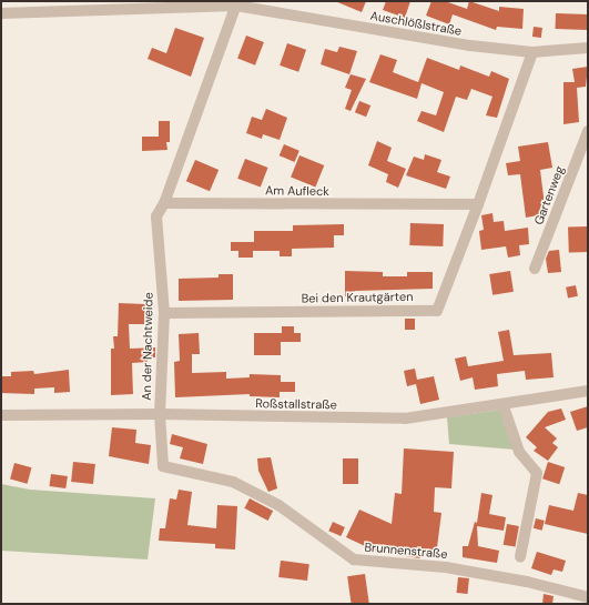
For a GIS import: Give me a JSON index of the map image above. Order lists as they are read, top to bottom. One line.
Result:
{"streets":{"street":["Auschlößlstraße","Am Aufleck","Gartenweg","Bei den Krautgärten","An der Nachtweide","Roßstallstraße","Brunnenstraße"]},"crossings":[["Am Aufleck","Bei den Krautgärten"],["Am Aufleck","An der Nachtweide"],["Bei den Krautgärten","An der Nachtweide"],["An der Nachtweide","Roßstallstraße"],["An der Nachtweide","Brunnenstraße"]]}
